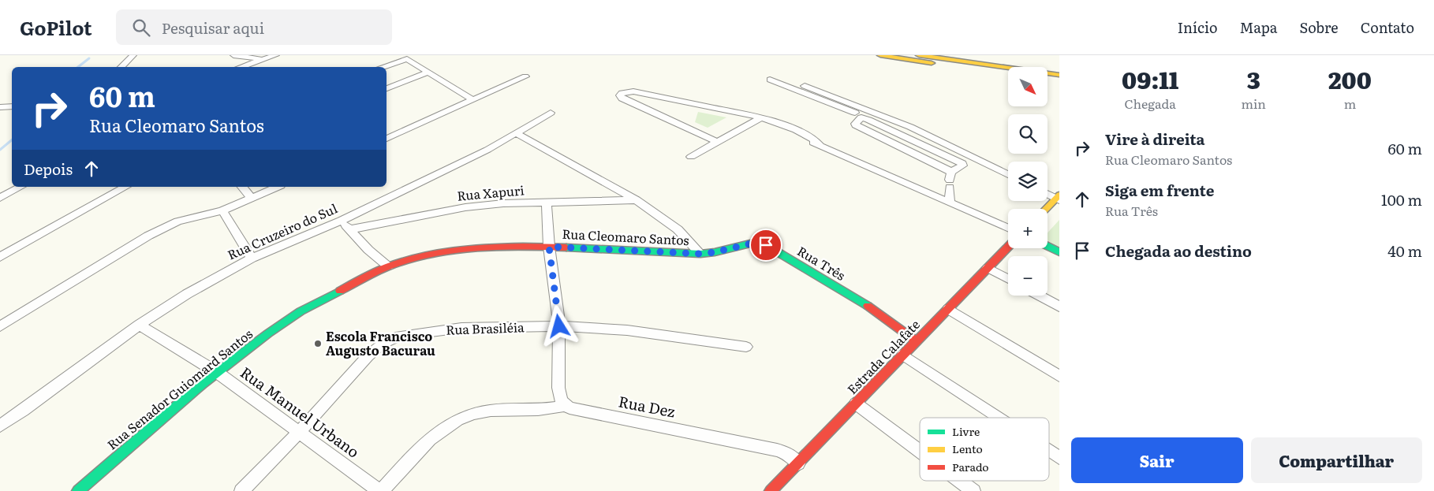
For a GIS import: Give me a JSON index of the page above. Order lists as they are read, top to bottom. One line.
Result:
{"streets":{"street":["Rua Xapuri","Rua Cruzeiro do Sul","Rua Cleomaro Santos","Rua Três","Rua Brasiléia","Estrada Calafate","Rua Senador Guiomard Santos","Rua Dez","Rua Manuel Urbano"]},"crossings":[["Rua Cruzeiro do Sul","Rua Manuel Urbano"],["Rua Cleomaro Santos","Rua Três"],["Rua Cleomaro Santos","Rua Senador Guiomard Santos"],["Rua Três","Estrada Calafate"],["Rua Brasiléia","Rua Manuel Urbano"],["Estrada Calafate","Rua Dez"],["Rua Senador Guiomard Santos","Rua Manuel Urbano"]],"places":["Escola Francisco Augusto Bacurau"],"legend":["Livre","Lento","Parado"],"north":"bottom right","page":{"header":"GoPilot","search":"Pesquisar aqui","nav":["Início","Mapa","Sobre","Contato"],"eta":["09:11","Chegada","3","min","200","m"],"map_buttons":["+","−"],"turn":["60 m","Rua Cleomaro Santos"],"list":[{"name":"Vire à direita","note":"Rua Cleomaro Santos","value":"60 m"},{"name":"Siga em frente","note":"Rua Três","value":"100 m"},{"name":"Chegada ao destino","value":"40 m"}],"then":"Depois","buttons":["Sair","Compartilhar"]}}
